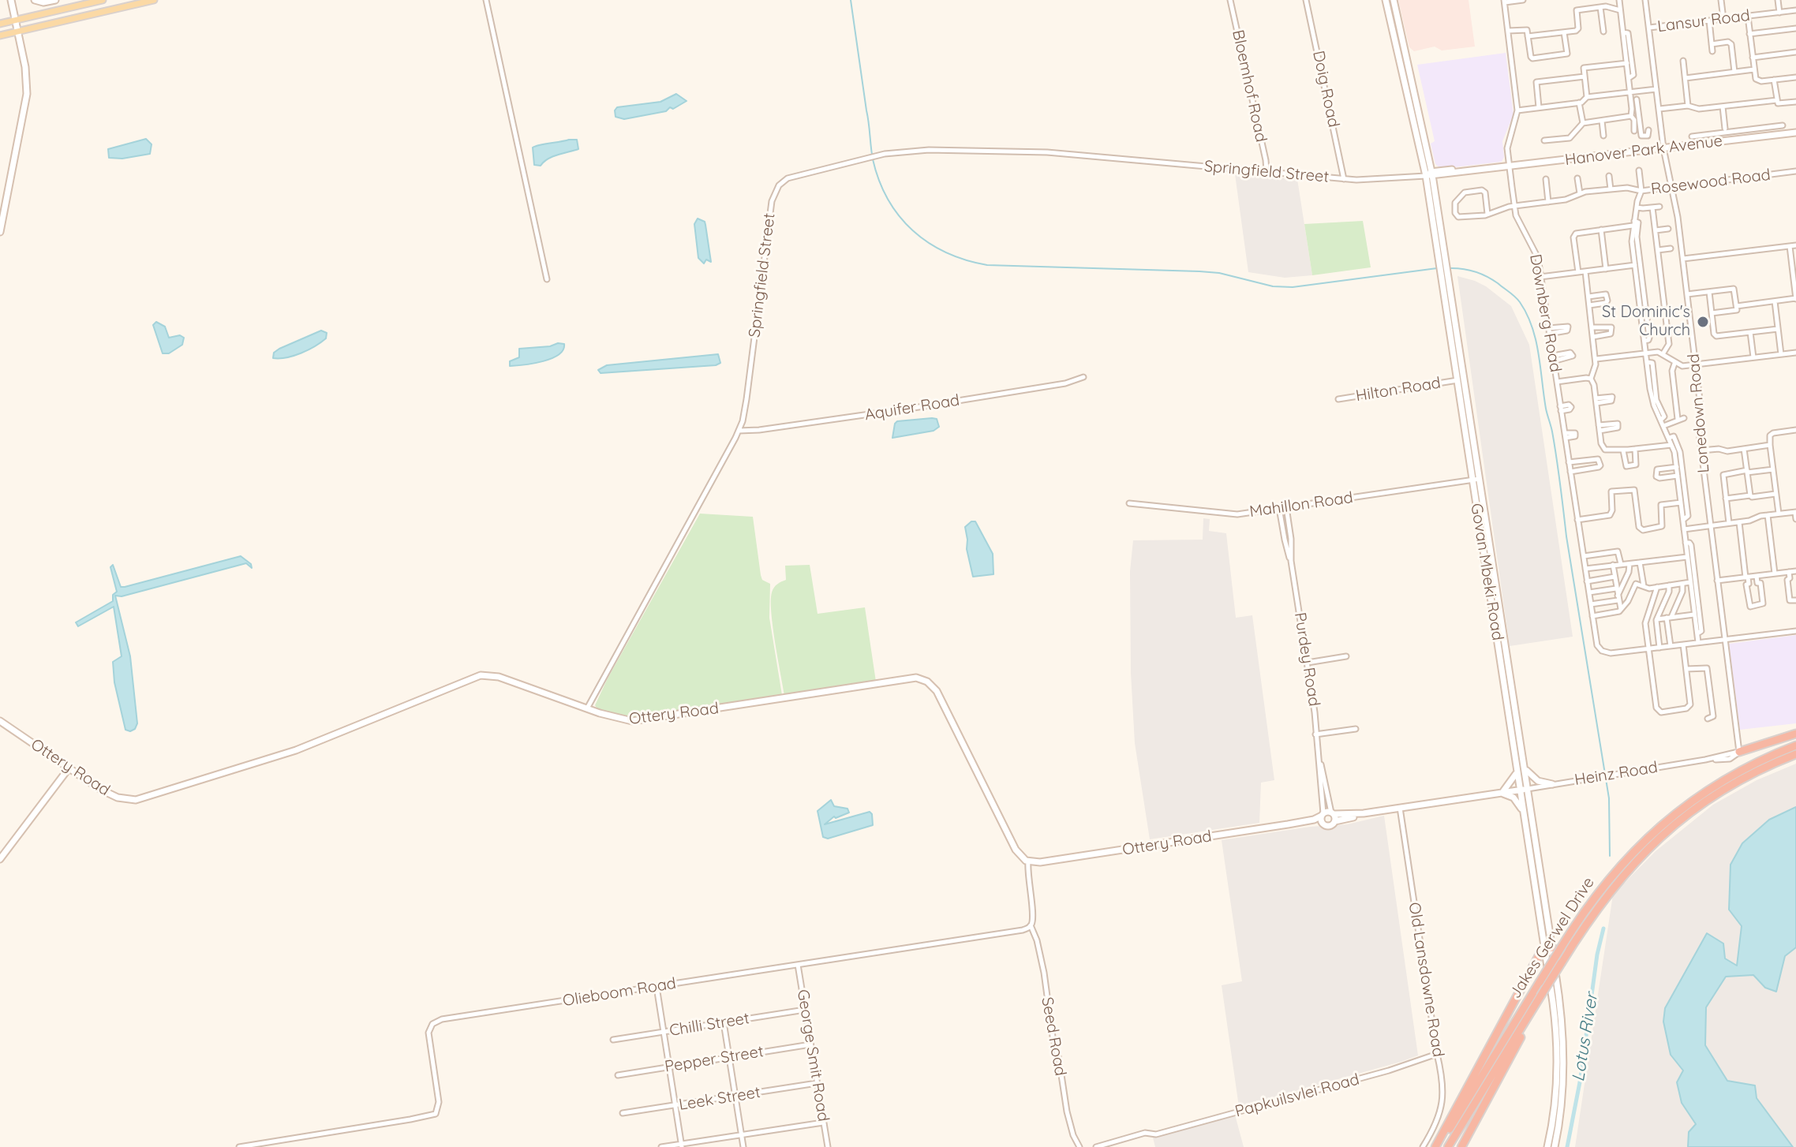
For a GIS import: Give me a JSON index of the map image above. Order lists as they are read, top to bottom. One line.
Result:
{"streets":{"highway":["Jakes Gerwel Drive"],"street":["Lansur Road","Bloemhof Road","Doig Road","Hanover Park Avenue","Springfield Street","Rosewood Road","Downberg Road","Hilton Road","Aquifer Road","Lonedown Road","Mahillon Road","Govan Mbeki Road","Purdey Road","Ottery Road","Heinz Road","Old Lansdowne Road","Olieboom Road","Chilli Street","Seed Road","George Smit Road","Pepper Street","Papkuilsvlei Road","Leek Street"]},"crossings":[["Lansur Road","Lonedown Road"],["Bloemhof Road","Springfield Street"],["Doig Road","Springfield Street"],["Hanover Park Avenue","Springfield Street"],["Hanover Park Avenue","Downberg Road"],["Hanover Park Avenue","Lonedown Road"],["Hanover Park Avenue","Govan Mbeki Road"],["Springfield Street","Aquifer Road"],["Springfield Street","Govan Mbeki Road"],["Springfield Street","Ottery Road"],["Rosewood Road","Downberg Road"],["Rosewood Road","Lonedown Road"],["Hilton Road","Govan Mbeki Road"],["Lonedown Road","Heinz Road"],["Mahillon Road","Govan Mbeki Road"],["Mahillon Road","Purdey Road"],["Govan Mbeki Road","Heinz Road"],["Purdey Road","Ottery Road"],["Old Lansdowne Road","Papkuilsvlei Road"],["Olieboom Road","Seed Road"],["Olieboom Road","George Smit Road"],["Chilli Street","George Smit Road"],["George Smit Road","Pepper Street"],["George Smit Road","Leek Street"]],"water":["Lotus River"],"places":["St Dominic's Church"]}
